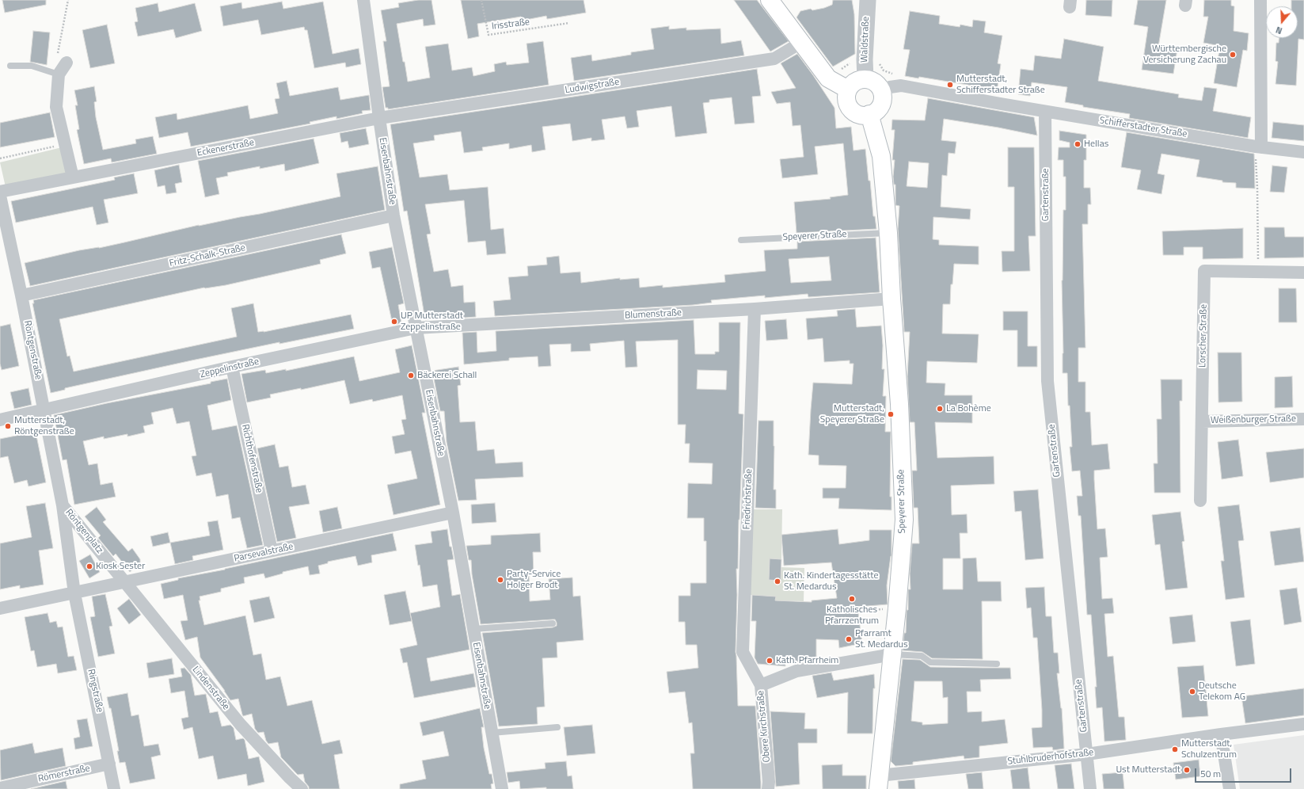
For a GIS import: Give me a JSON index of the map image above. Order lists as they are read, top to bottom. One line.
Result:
{"streets":{"main road":["Speyerer Straße"],"street":["Waldstraße","Ludwigstraße","Schifferstadter Straße","Eckenerstraße","Eisenbahnstraße","Gartenstraße","Fritz-Schalk-Straße","Blumenstraße","Lorscher Straße","Röntgenstraße","Zeppelinstraße","Weißenburger Straße","Richthofenstraße","Friedrichstraße","Röntgenplatz","Parsevalstraße","Lindenstraße","Ringstraße","Obere Kirchstraße","Stuhlbruderhofstraße","Römerstraße"],"path":["Irisstraße"]},"crossings":[["Waldstraße","Schifferstadter Straße"],["Waldstraße","Speyerer Straße"],["Ludwigstraße","Eckenerstraße"],["Ludwigstraße","Eisenbahnstraße"],["Schifferstadter Straße","Gartenstraße"],["Schifferstadter Straße","Speyerer Straße"],["Eckenerstraße","Eisenbahnstraße"],["Eisenbahnstraße","Fritz-Schalk-Straße"],["Eisenbahnstraße","Blumenstraße"],["Eisenbahnstraße","Zeppelinstraße"],["Eisenbahnstraße","Parsevalstraße"],["Gartenstraße","Stuhlbruderhofstraße"],["Speyerer Straße","Blumenstraße"],["Speyerer Straße","Obere Kirchstraße"],["Speyerer Straße","Stuhlbruderhofstraße"],["Fritz-Schalk-Straße","Röntgenstraße"],["Blumenstraße","Zeppelinstraße"],["Blumenstraße","Friedrichstraße"],["Lorscher Straße","Weißenburger Straße"],["Röntgenstraße","Zeppelinstraße"],["Röntgenstraße","Röntgenplatz"],["Zeppelinstraße","Richthofenstraße"],["Richthofenstraße","Parsevalstraße"],["Friedrichstraße","Obere Kirchstraße"],["Röntgenplatz","Parsevalstraße"],["Röntgenplatz","Lindenstraße"],["Röntgenplatz","Ringstraße"],["Parsevalstraße","Lindenstraße"],["Parsevalstraße","Ringstraße"],["Ringstraße","Römerstraße"]],"places":["Württembergische Versicherung Zachau","Mutterstadt, Schifferstadter Straße","Hellas","UP Mutterstadt Zeppelinstraße","Bäckerei Schall","La Bohème","Mutterstadt, Speyerer Straße","Mutterstadt, Röntgenstraße","Kiosk Sester","Party-Service Holger Brodt","Kath. Kindertagesstätte St. Medardus","Katholisches Pfarrzentrum","Pfarramt St. Medardus","Kath. Pfarrheim","Deutsche Telekom AG","Mutterstadt, Schulzentrum","Ust Mutterstadt"],"scale_bar":"50 m","north":"bottom"}
